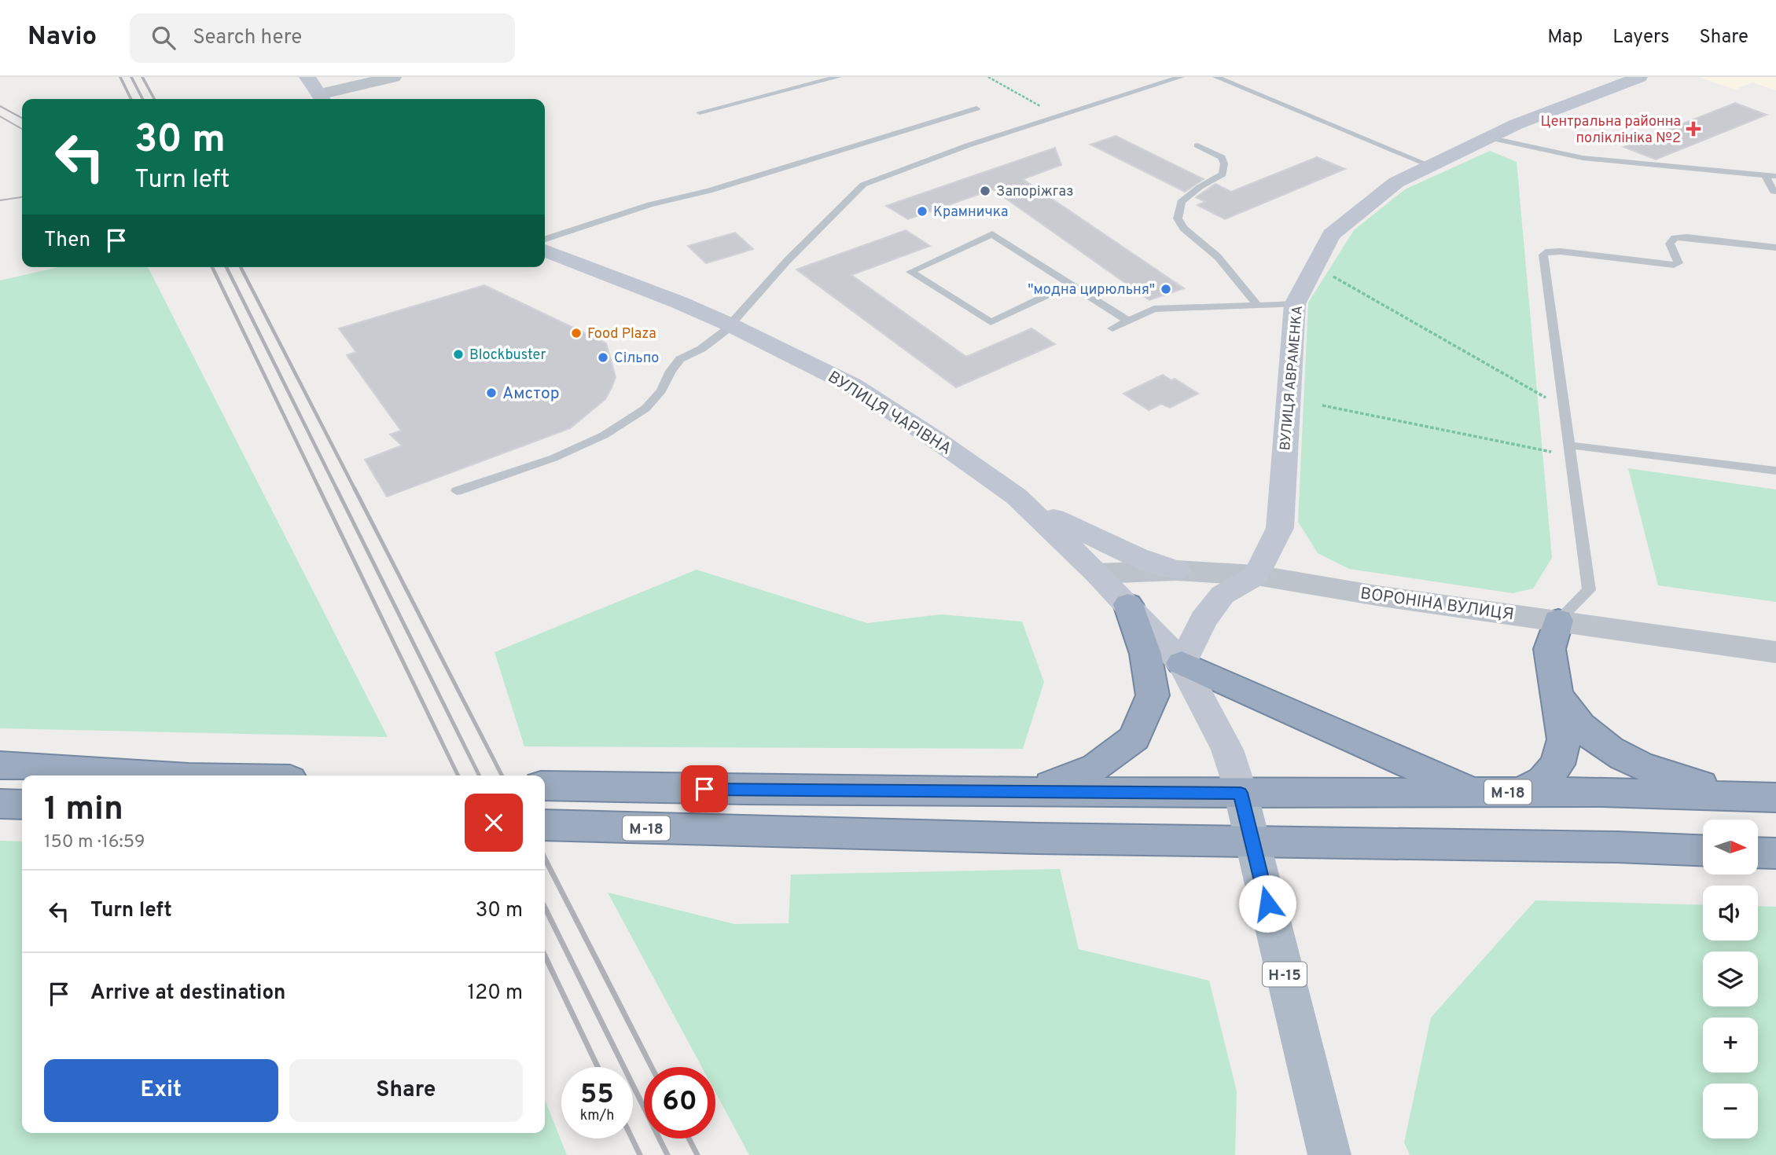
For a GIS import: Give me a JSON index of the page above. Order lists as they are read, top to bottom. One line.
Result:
{"streets":{"highway":["М-18"],"main road":["ВУЛИЦЯ АВРАМЕНКА","ВУЛИЦЯ ЧАРІВНА","Н-15"],"street":["ВОРОНІНА ВУЛИЦЯ"]},"crossings":[["ВУЛИЦЯ АВРАМЕНКА","ВОРОНІНА ВУЛИЦЯ"],["ВУЛИЦЯ ЧАРІВНА","ВОРОНІНА ВУЛИЦЯ"],["ВУЛИЦЯ ЧАРІВНА","М-18"],["ВУЛИЦЯ ЧАРІВНА","Н-15"],["М-18","Н-15"]],"places":{"health":["Центральна районна поліклініка №2"],"other":["Запоріжгаз","Крамничка","\"модна цирюльня\"","Food Plaza","Blockbuster","Сільпо","Амстор"]},"north":"right","page":{"header":"Navio","search":"Search here","nav":["Map","Layers","Share"],"turn":["30 m","Turn left"],"then":"Then","heading":["1 min","150 m · 16:59"],"map_buttons":["+","−"],"list":[{"name":"Turn left","value":"30 m"},{"name":"Arrive at destination","value":"120 m"}],"buttons":["Exit","Share"],"speed":"55 km/h","limit":"60"}}
